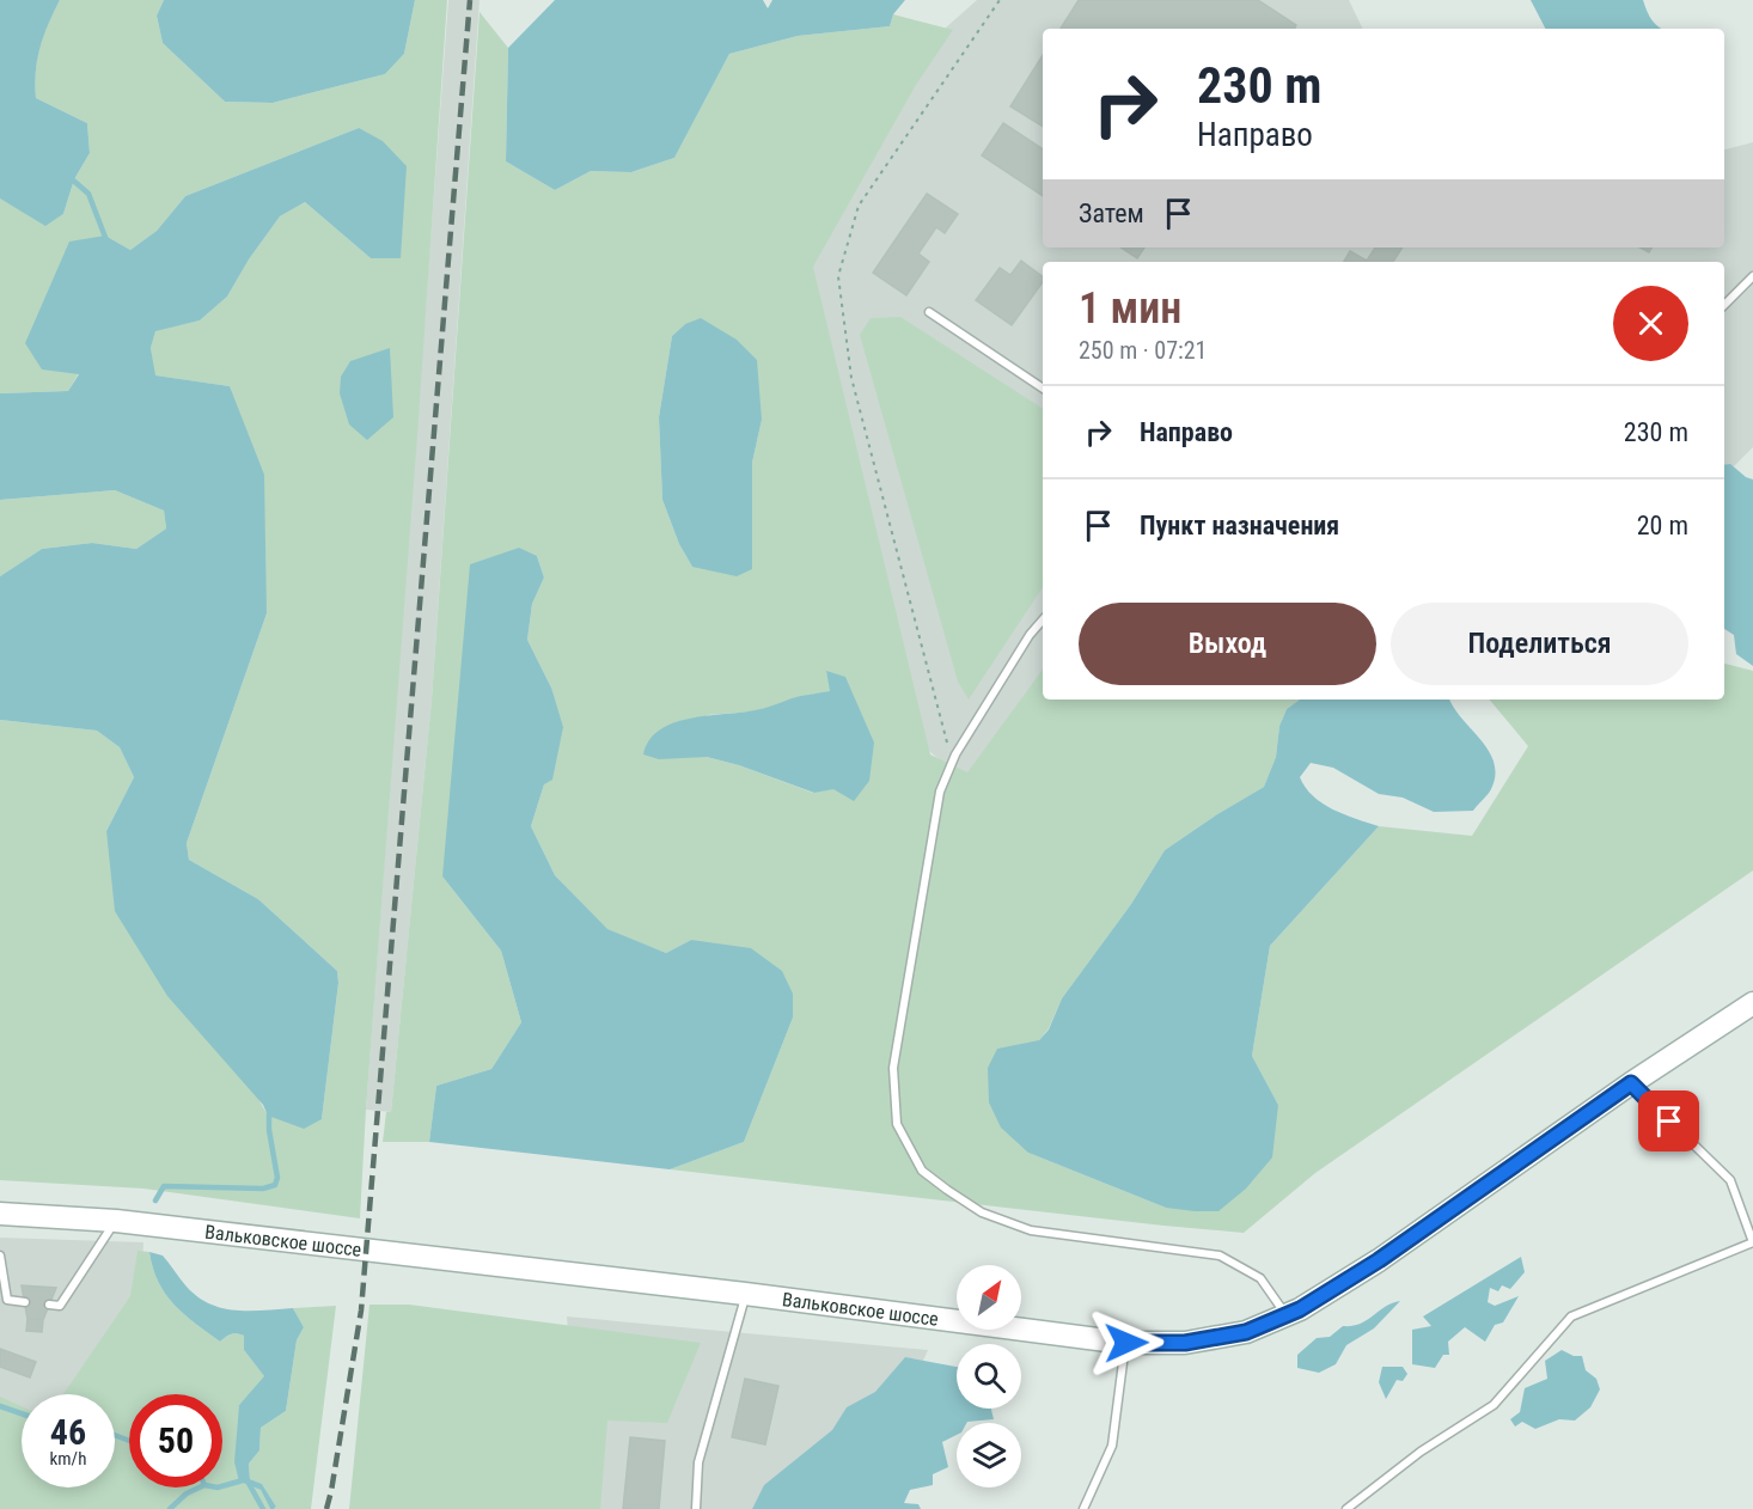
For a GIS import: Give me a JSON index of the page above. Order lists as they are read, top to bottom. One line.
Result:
{"streets":{"main road":["Вальковское шоссе"]},"north":"top right","page":{"turn":["230 m","Направо"],"then":"Затем","heading":["1 мин","250 m · 07:21"],"list":[{"name":"Направо","value":"230 m"},{"name":"Пункт назначения","value":"20 m"}],"buttons":["Выход","Поделиться"],"speed":"46 km/h","limit":"50"}}
